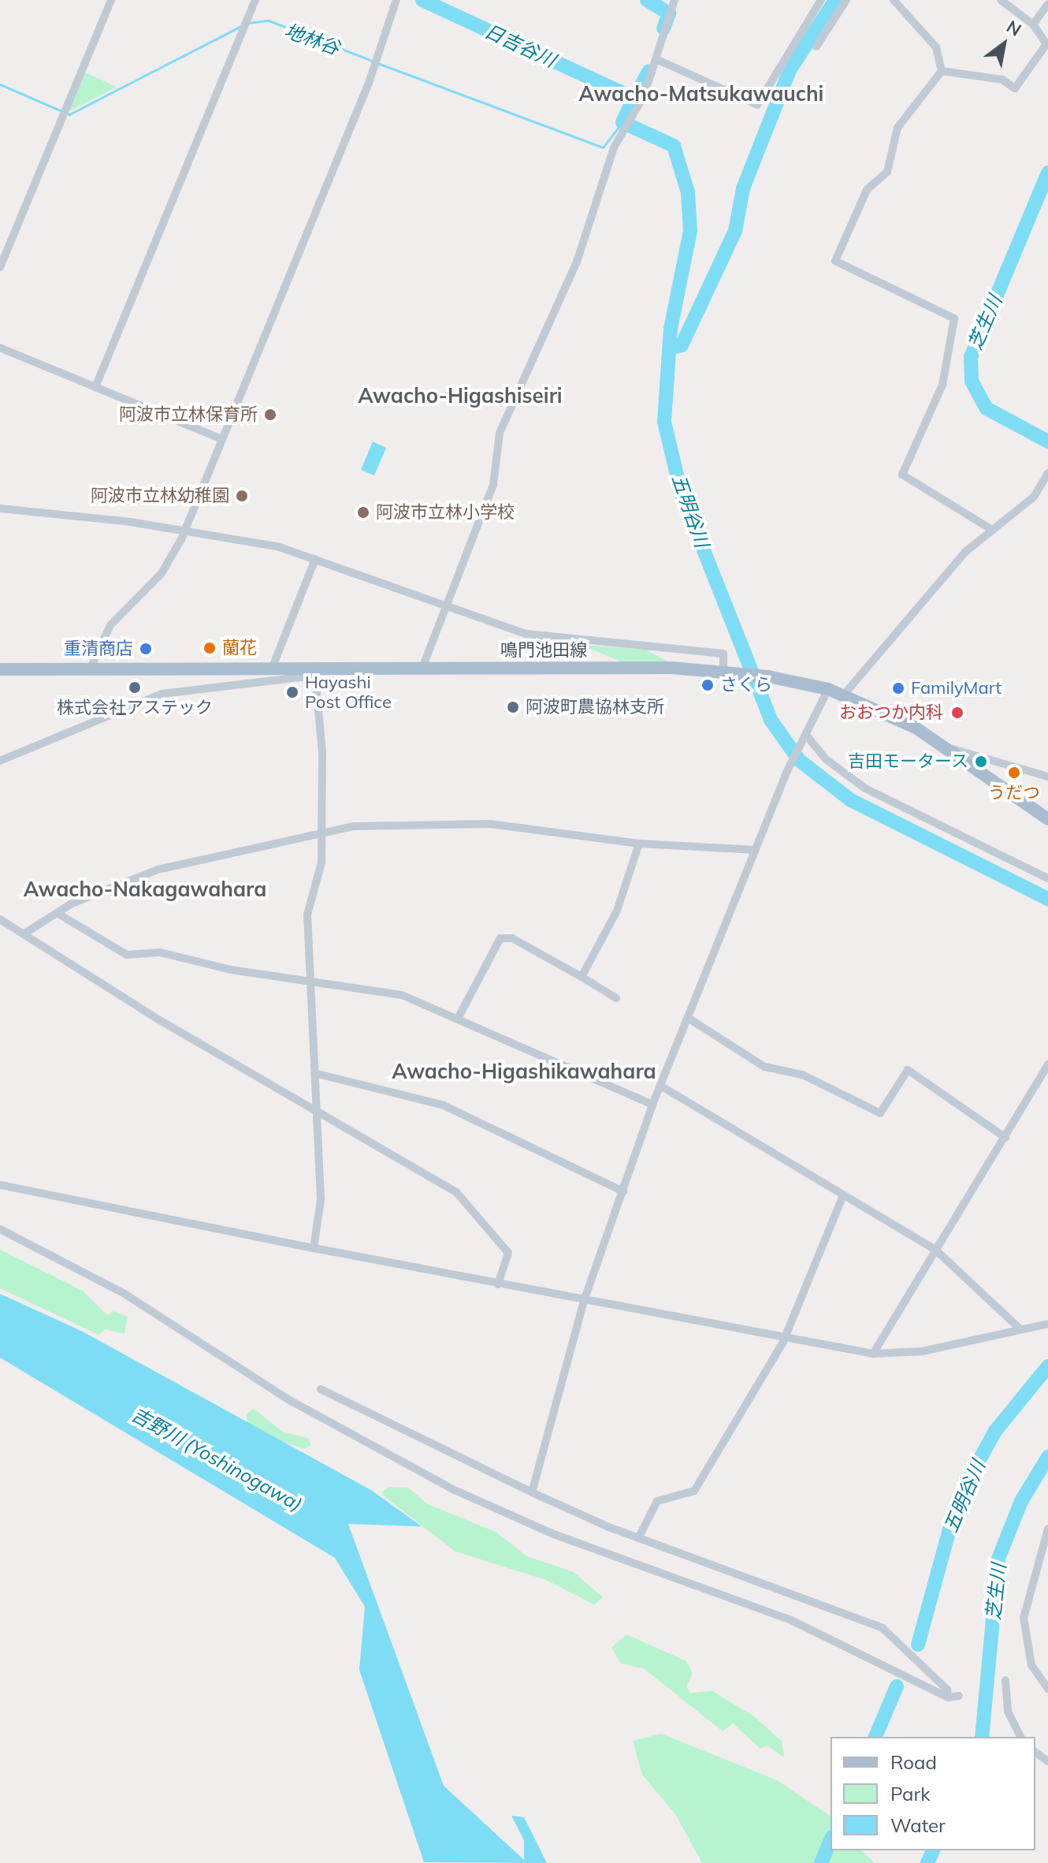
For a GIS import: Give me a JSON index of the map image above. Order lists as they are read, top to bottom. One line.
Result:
{"streets":{"main road":["鳴門池田線"]},"districts":["Awacho-Matsukawauchi","Awacho-Higashiseiri","Awacho-Nakagawahara","Awacho-Higashikawahara"],"water":["地林谷","日吉谷川","芝生川","五明谷川","吉野川 (Yoshinogawa)"],"places":["阿波市立林保育所","阿波市立林幼稚園","阿波市立林小学校","蘭花","重清商店","さくら","株式会社アステック","FamilyMart","Hayashi Post Office","阿波町農協林支所","おおつか内科","吉田モータース","うだつ"],"legend":["Road","Park","Water"],"north":"top right"}
